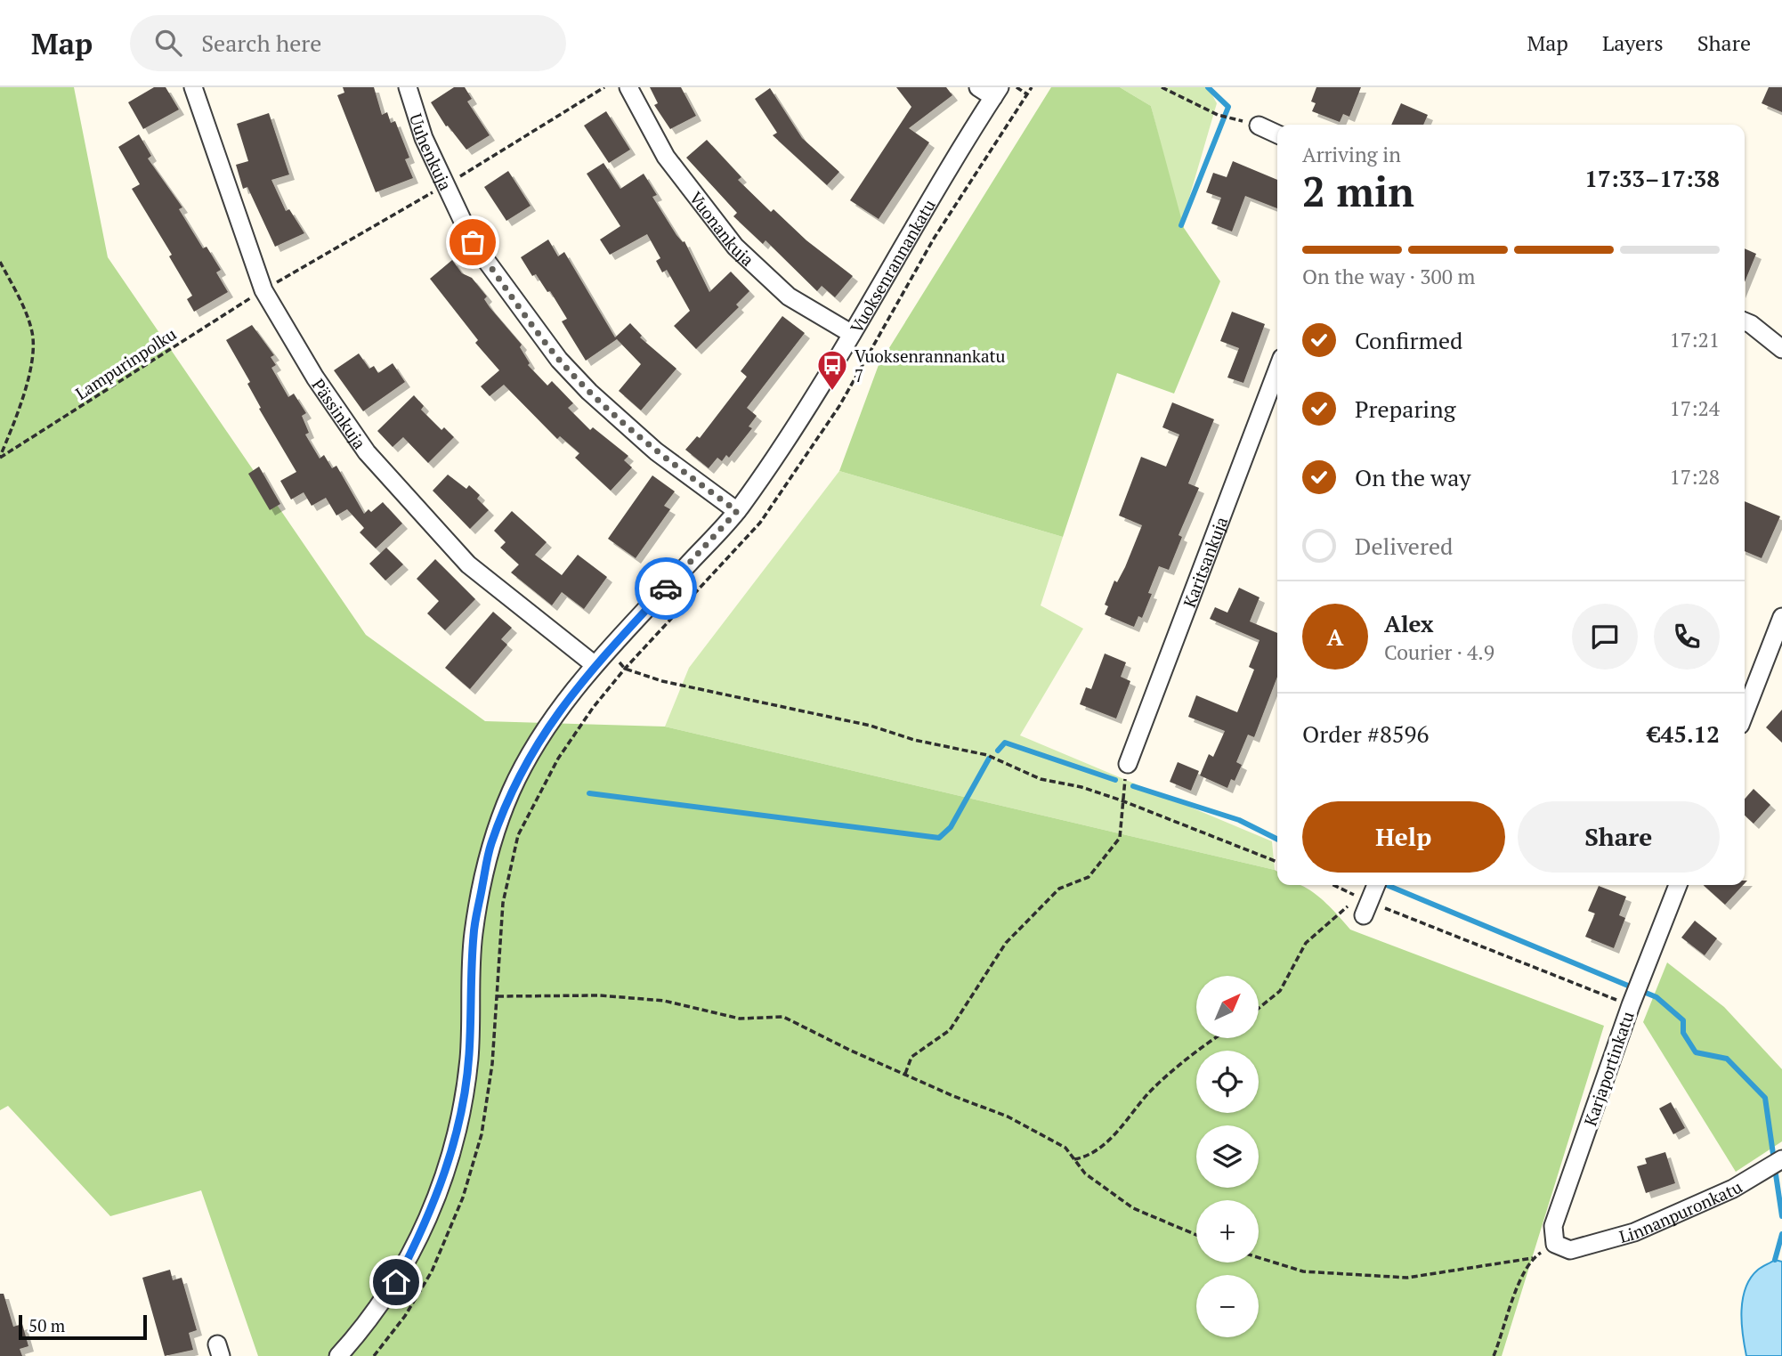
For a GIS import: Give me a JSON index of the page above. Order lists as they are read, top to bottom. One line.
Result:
{"streets":{"street":["Uuhenkuja","Vuonankuja","Vuoksenrannankatu","Pässinkuja","Karitsankuja","Karjaportinkatu","Linnanpuronkatu"],"path":["Lampurinpolku"]},"crossings":[["Uuhenkuja","Vuoksenrannankatu"],["Vuonankuja","Vuoksenrannankatu"],["Vuoksenrannankatu","Pässinkuja"],["Lampurinpolku","Pässinkuja"],["Karjaportinkatu","Linnanpuronkatu"]],"places":{"bus stop":["Vuoksenrannankatu 7"]},"scale_bar":"50 m","north":"top right","page":{"header":"Map","search":"Search here","nav":["Map","Layers","Share"],"heading":["2 min","Arriving in","17:33–17:38"],"panel":["Alex","Courier · 4.9","Order #8596","€45.12"],"bar":"On the way · 300 m","list":[["Confirmed","17:21"],["Preparing","17:24"],["On the way","17:28"],"Delivered"],"round":"A","buttons":["Help","Share"],"map_buttons":["+","−"],"scale":"50 m"}}
